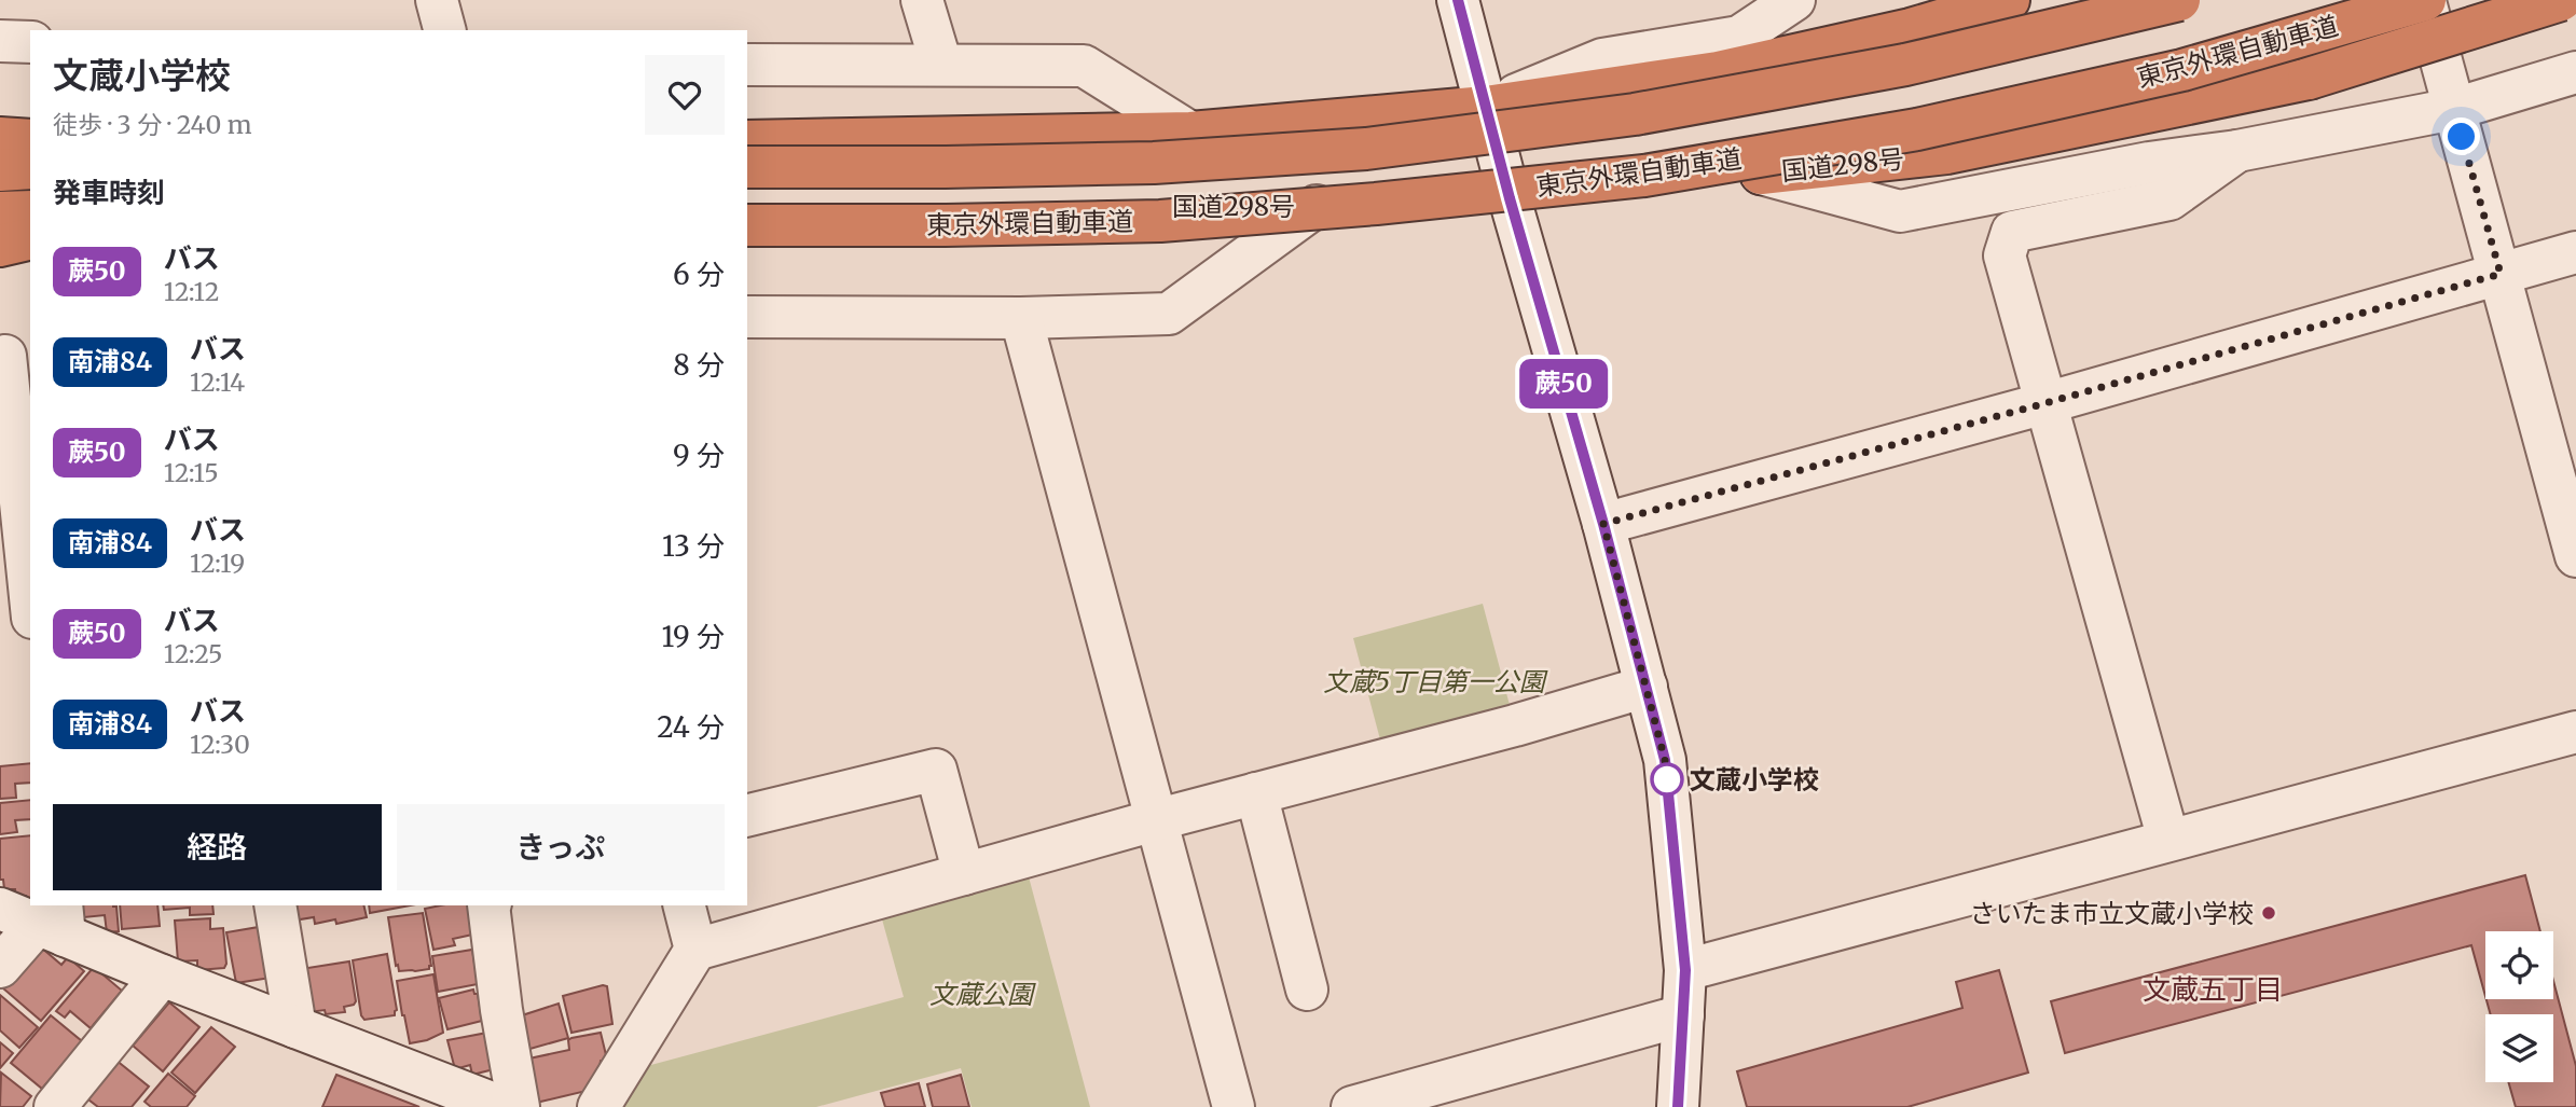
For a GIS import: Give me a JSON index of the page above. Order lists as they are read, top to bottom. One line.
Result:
{"streets":{"highway":["東京外環自動車道","国道298号"]},"districts":["文蔵五丁目"],"parks":["文蔵5丁目第一公園","文蔵公園"],"places":["文蔵小学校","さいたま市立文蔵小学校"],"lines":["bus line 蕨50"],"page":{"on_map":"蕨50","heading":[["文蔵小学校","徒歩 · 3 分 · 240 m"],"発車時刻"],"list":[{"mark":"蕨50","name":"バス","note":"12:12","value":"6 分"},{"mark":"南浦84","name":"バス","note":"12:14","value":"8 分"},{"mark":"蕨50","name":"バス","note":"12:15","value":"9 分"},{"mark":"南浦84","name":"バス","note":"12:19","value":"13 分"},{"mark":"蕨50","name":"バス","note":"12:25","value":"19 分"},{"mark":"南浦84","name":"バス","note":"12:30","value":"24 分"}],"buttons":["経路","きっぷ"]}}
